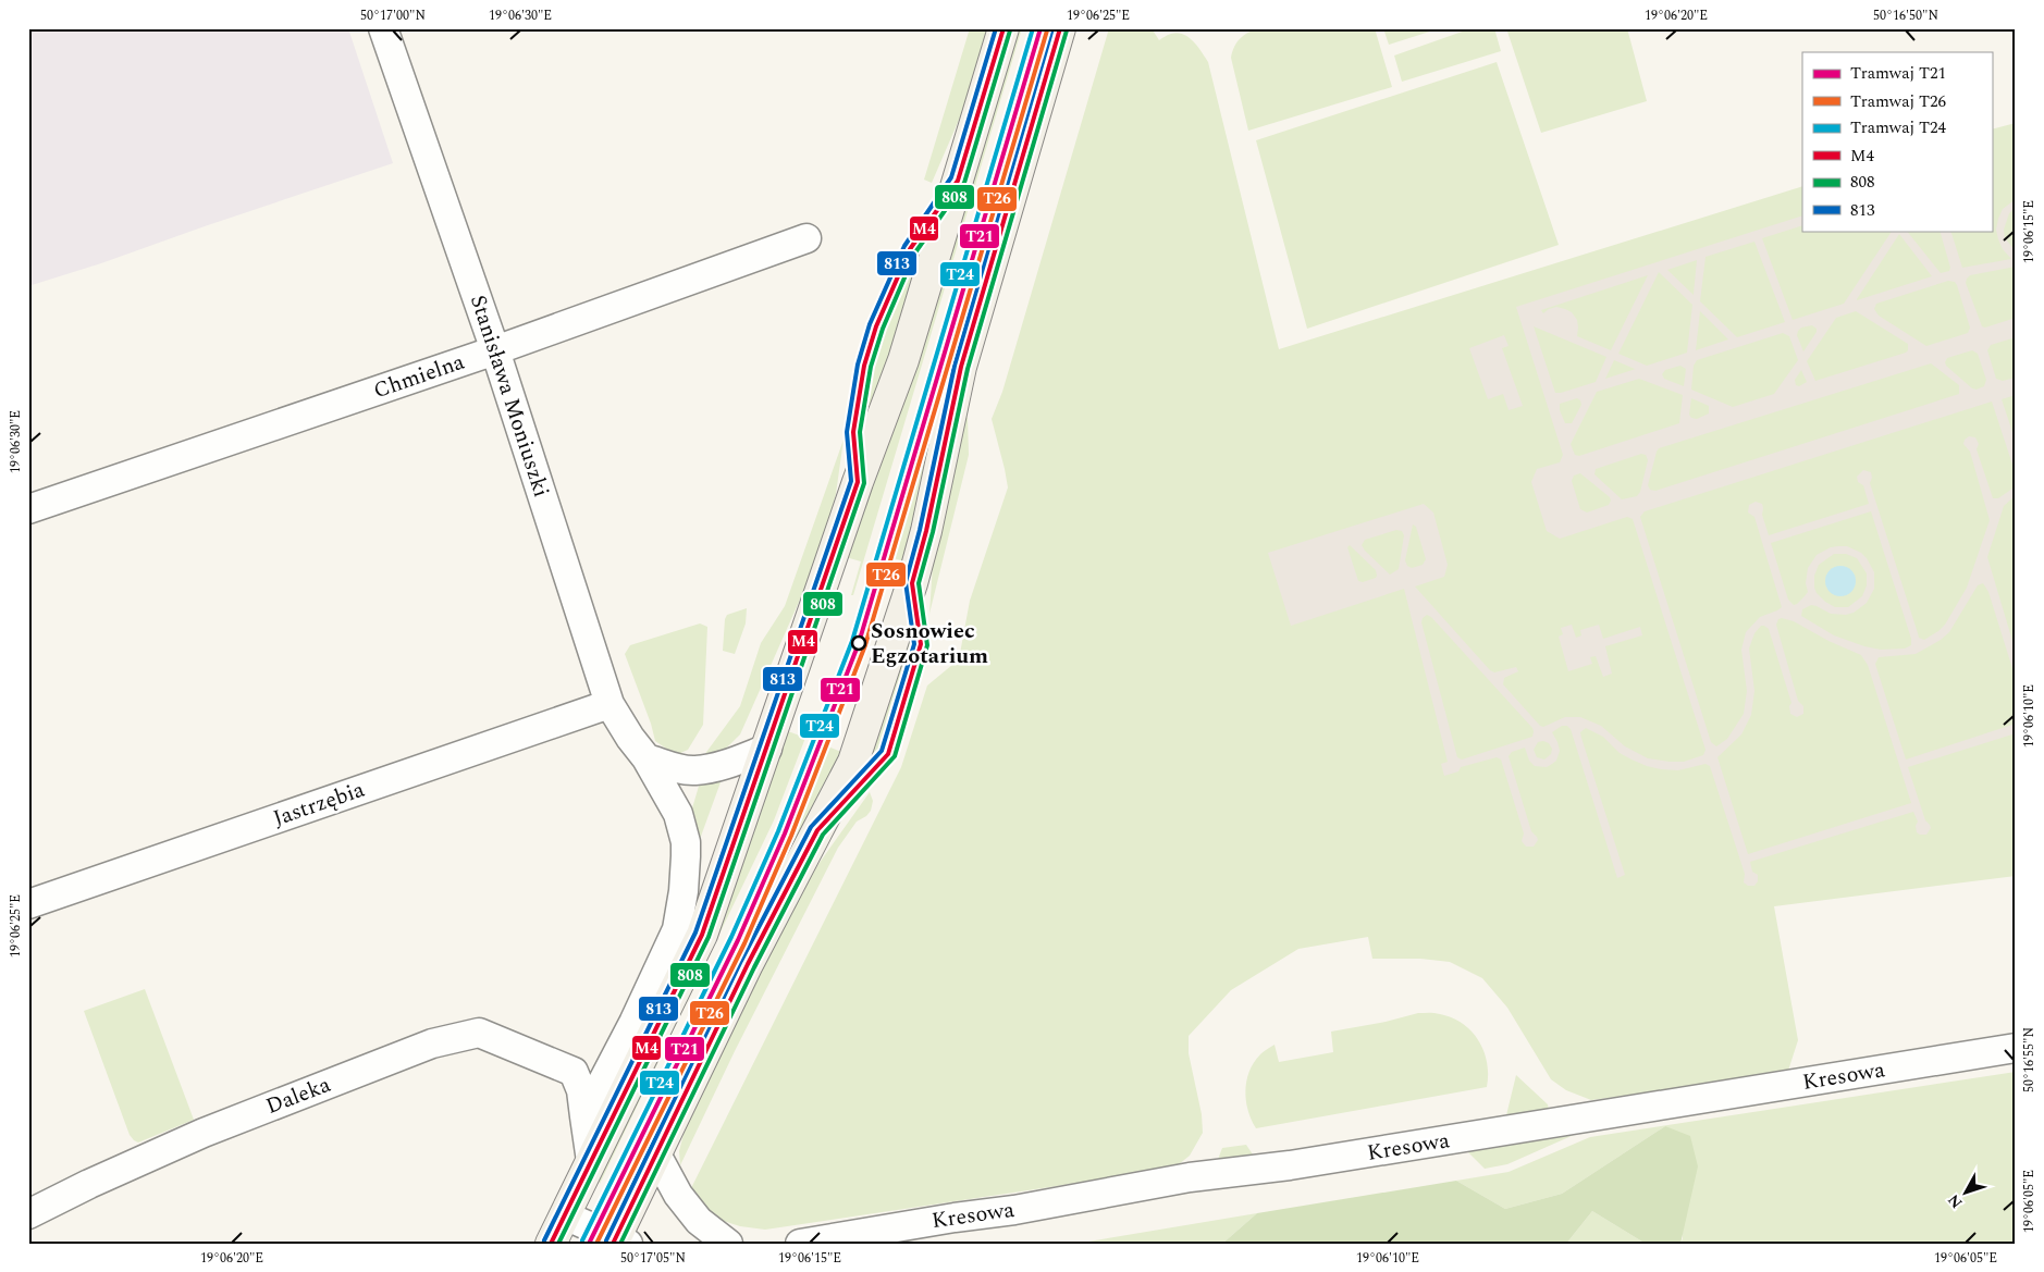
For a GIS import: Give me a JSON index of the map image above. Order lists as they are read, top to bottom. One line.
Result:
{"streets":{"street":["Chmielna","Stanisława Moniuszki","Jastrzębia","Kresowa","Daleka"]},"crossings":[["Chmielna","Stanisława Moniuszki"],["Stanisława Moniuszki","Jastrzębia"],["Stanisława Moniuszki","Daleka"]],"places":["Sosnowiec Egzotarium"],"lines":["tram line T21","tram line T24","transit line M4","transit line 813","tram line T26","transit line 808"],"legend":["Tramwaj T21","Tramwaj T26","Tramwaj T24","M4","808","813"],"north":"bottom left","coordinates":["50°17'00\"N","19°06'30\"E","19°06'25\"E","19°06'20\"E","50°16'50\"N","19°06'15\"E","19°06'10\"E","50°16'55\"N","19°06'05\"E","50°17'05\"N"]}
